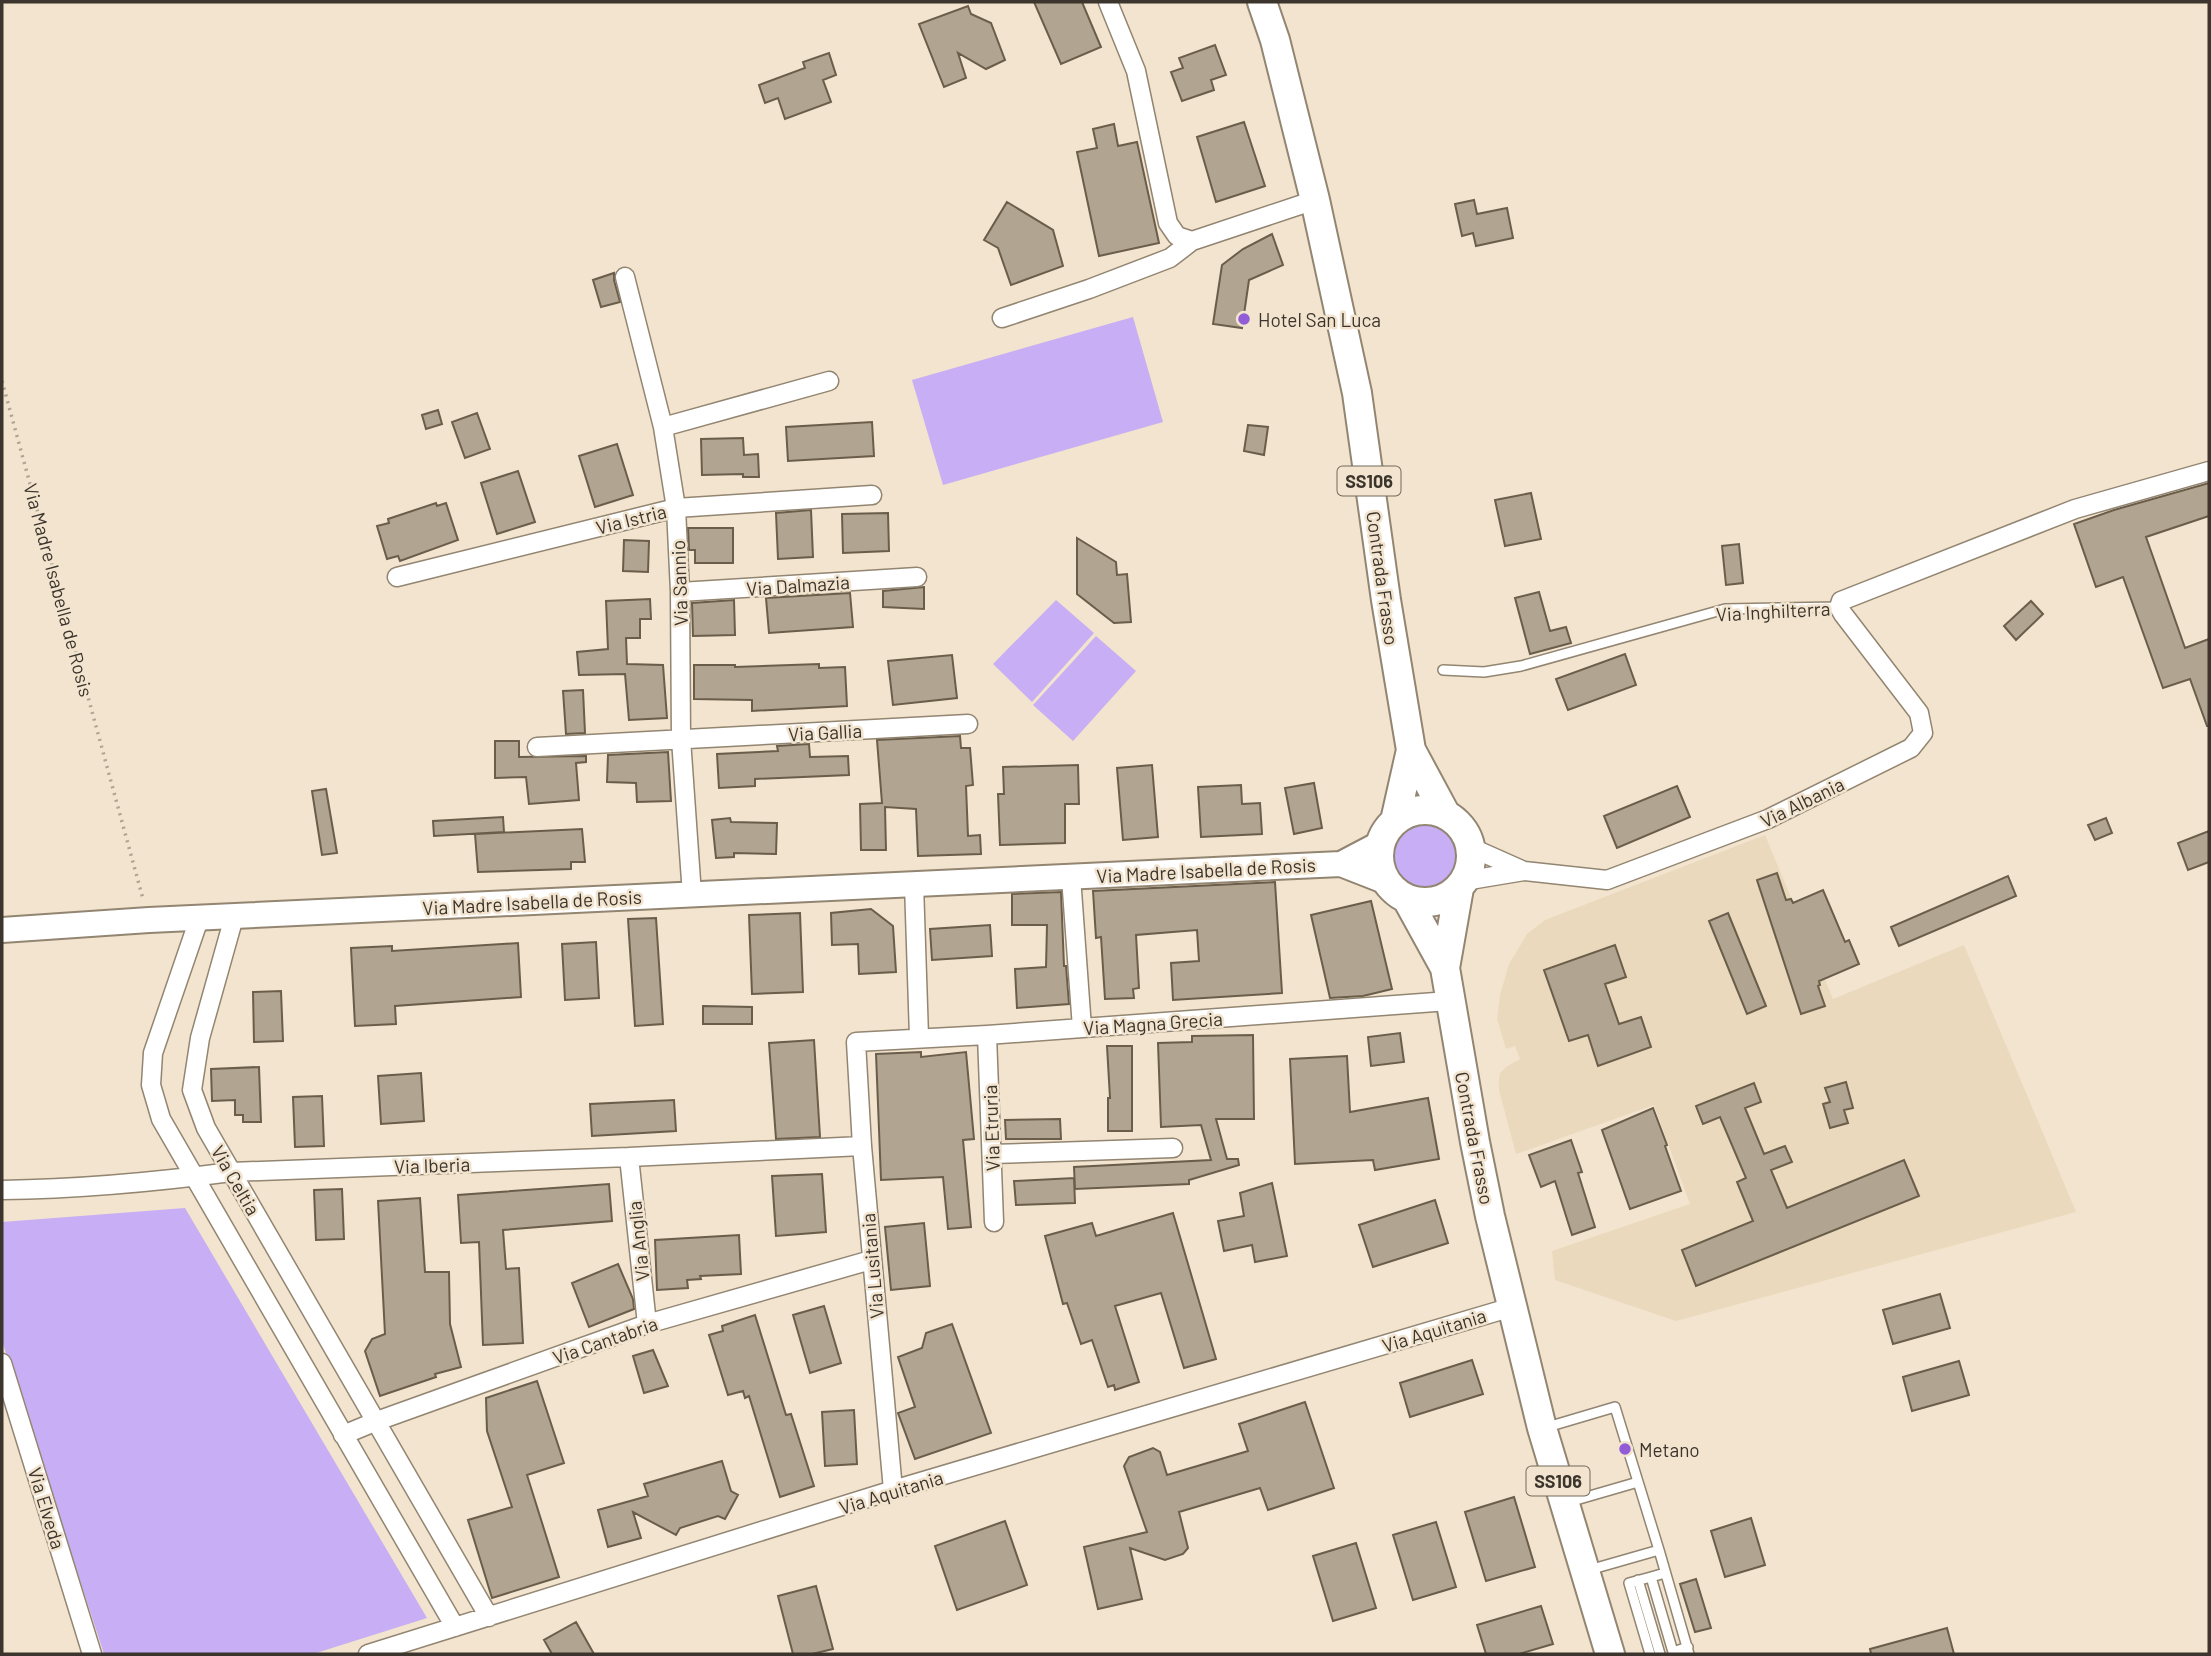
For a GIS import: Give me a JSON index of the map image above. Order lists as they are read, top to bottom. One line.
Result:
{"streets":{"main road":["SS106","Contrada Frasso"],"street":["Via Istria","Via Sannio","Via Dalmazia","Via Madre Isabella de Rosis","Via Inghilterra","Via Gallia","Via Albania","Via Magna Grecia","Via Etruria","Via Iberia","Via Celtia","Via Anglia","Via Lusitania","Via Aquitania","Via Cantabria","Via Elveda"]},"crossings":[["SS106","Contrada Frasso"],["SS106","Via Madre Isabella de Rosis"],["SS106","Via Albania"],["SS106","Via Aquitania"],["Via Istria","Via Sannio"],["Contrada Frasso","Via Madre Isabella de Rosis"],["Contrada Frasso","Via Albania"],["Contrada Frasso","Via Magna Grecia"],["Contrada Frasso","Via Aquitania"],["Via Sannio","Via Dalmazia"],["Via Sannio","Via Madre Isabella de Rosis"],["Via Sannio","Via Gallia"],["Via Madre Isabella de Rosis","Via Albania"],["Via Madre Isabella de Rosis","Via Magna Grecia"],["Via Madre Isabella de Rosis","Via Celtia"],["Via Inghilterra","Via Albania"],["Via Magna Grecia","Via Etruria"],["Via Magna Grecia","Via Lusitania"],["Via Iberia","Via Celtia"],["Via Iberia","Via Anglia"],["Via Iberia","Via Lusitania"],["Via Celtia","Via Cantabria"],["Via Anglia","Via Cantabria"],["Via Lusitania","Via Aquitania"],["Via Lusitania","Via Cantabria"]],"places":["Hotel San Luca","Metano"]}
